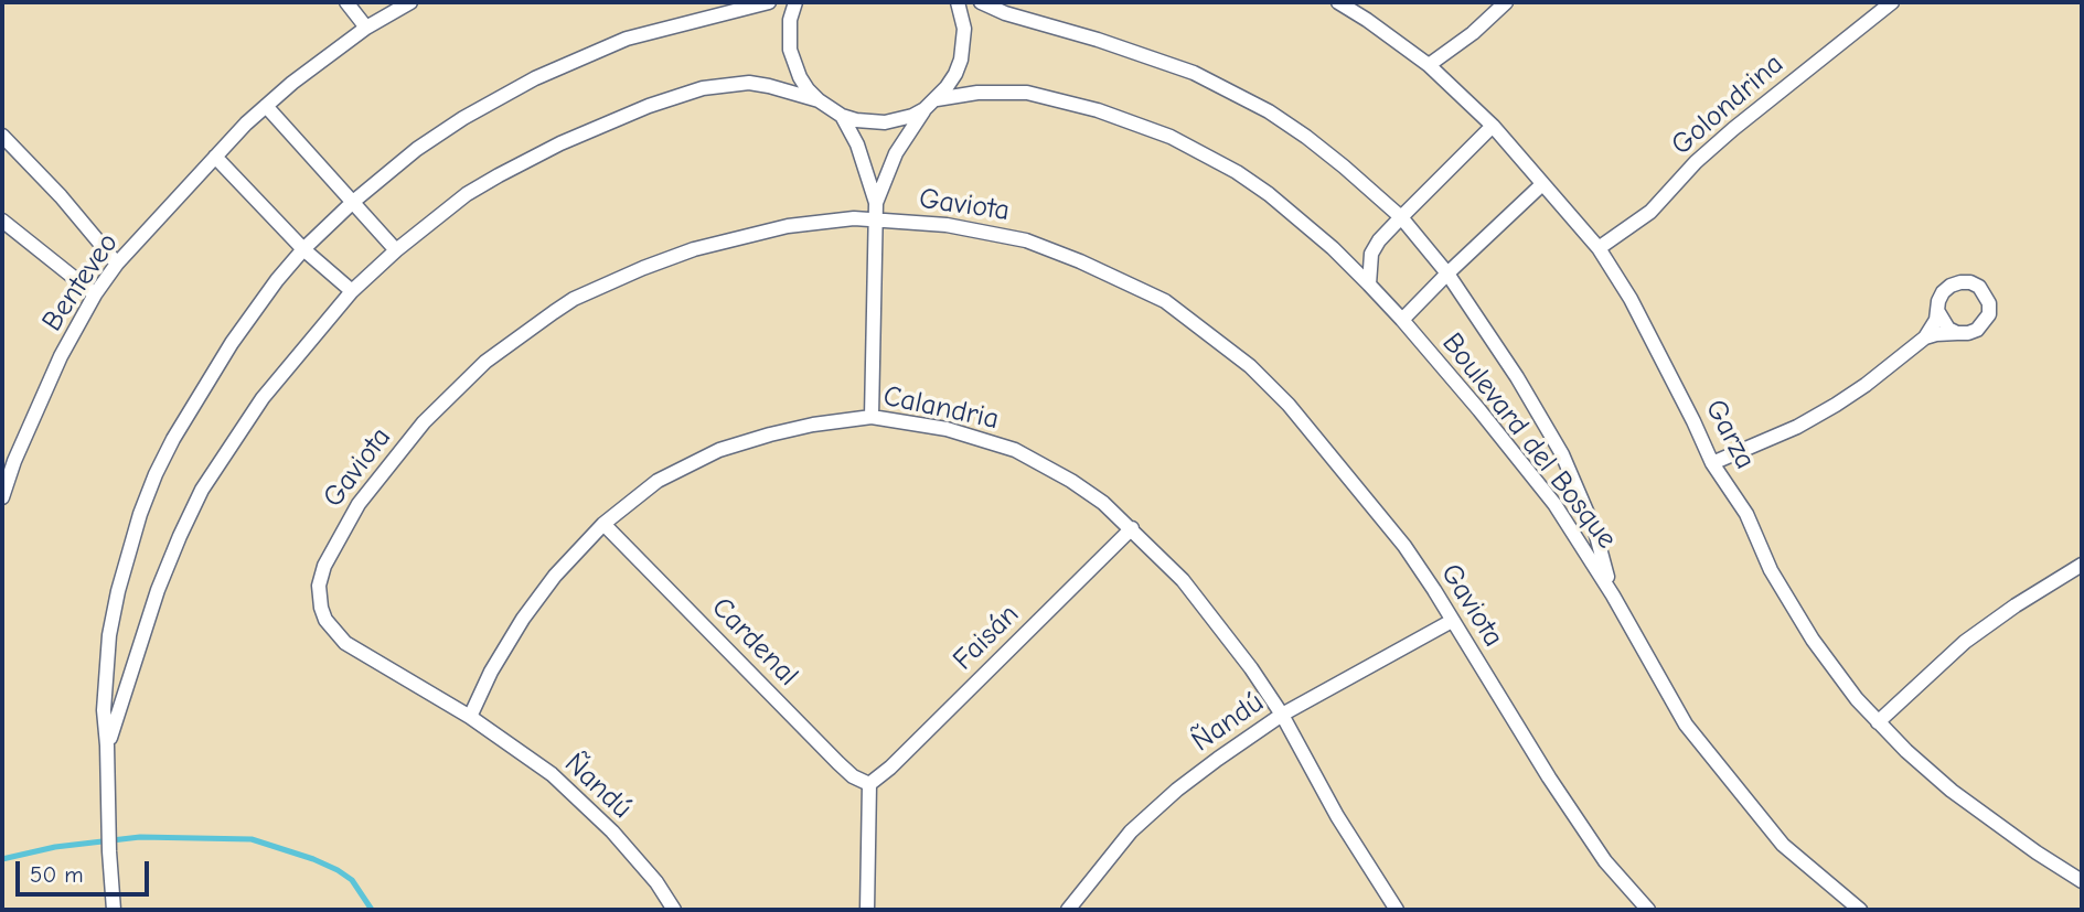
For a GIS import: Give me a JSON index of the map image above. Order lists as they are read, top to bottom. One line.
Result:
{"streets":{"street":["Golondrina","Gaviota","Benteveo","Calandria","Garza","Boulevard del Bosque","Faisán","Cardenal","Ñandú"]},"crossings":[["Golondrina","Garza"],["Gaviota","Calandria"],["Gaviota","Ñandú"],["Calandria","Faisán"],["Calandria","Cardenal"],["Calandria","Ñandú"],["Faisán","Cardenal"]],"scale_bar":"50 m"}
